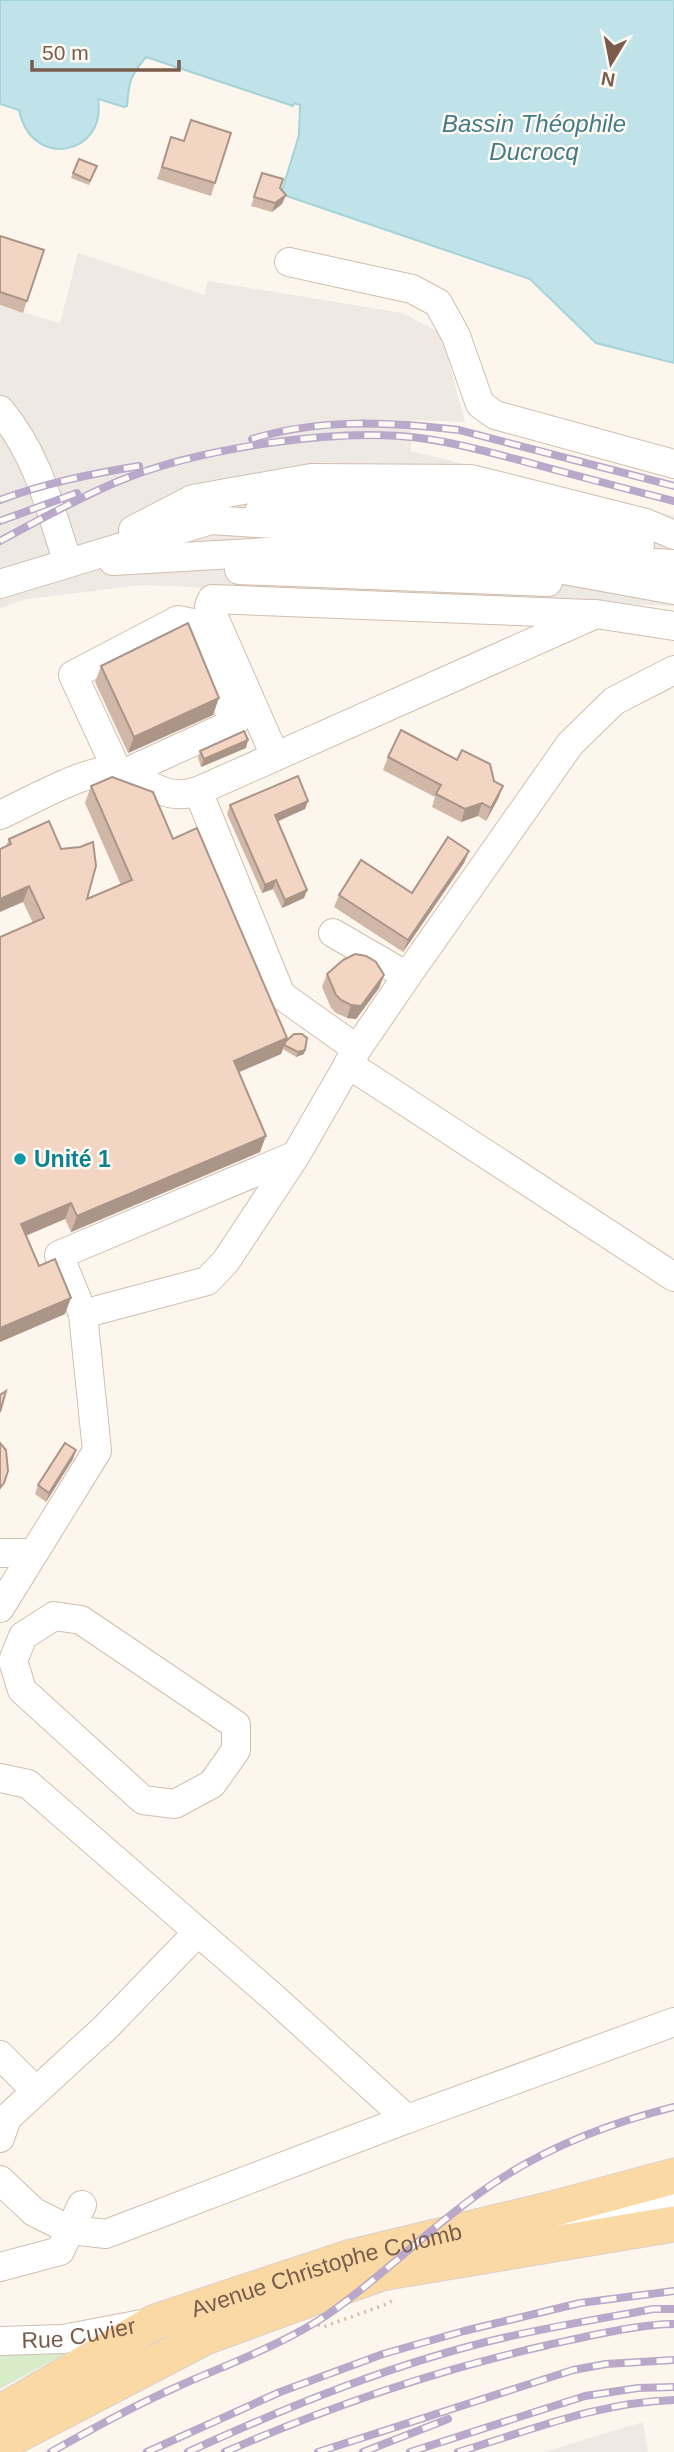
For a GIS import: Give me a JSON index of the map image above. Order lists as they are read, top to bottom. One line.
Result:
{"streets":{"main road":["Avenue Christophe Colomb"],"street":["Rue Cuvier"]},"crossings":[["Avenue Christophe Colomb","Rue Cuvier"]],"water":["Bassin Théophile Ducrocq"],"places":["Unité 1"],"scale_bar":"50 m","north":"bottom"}
